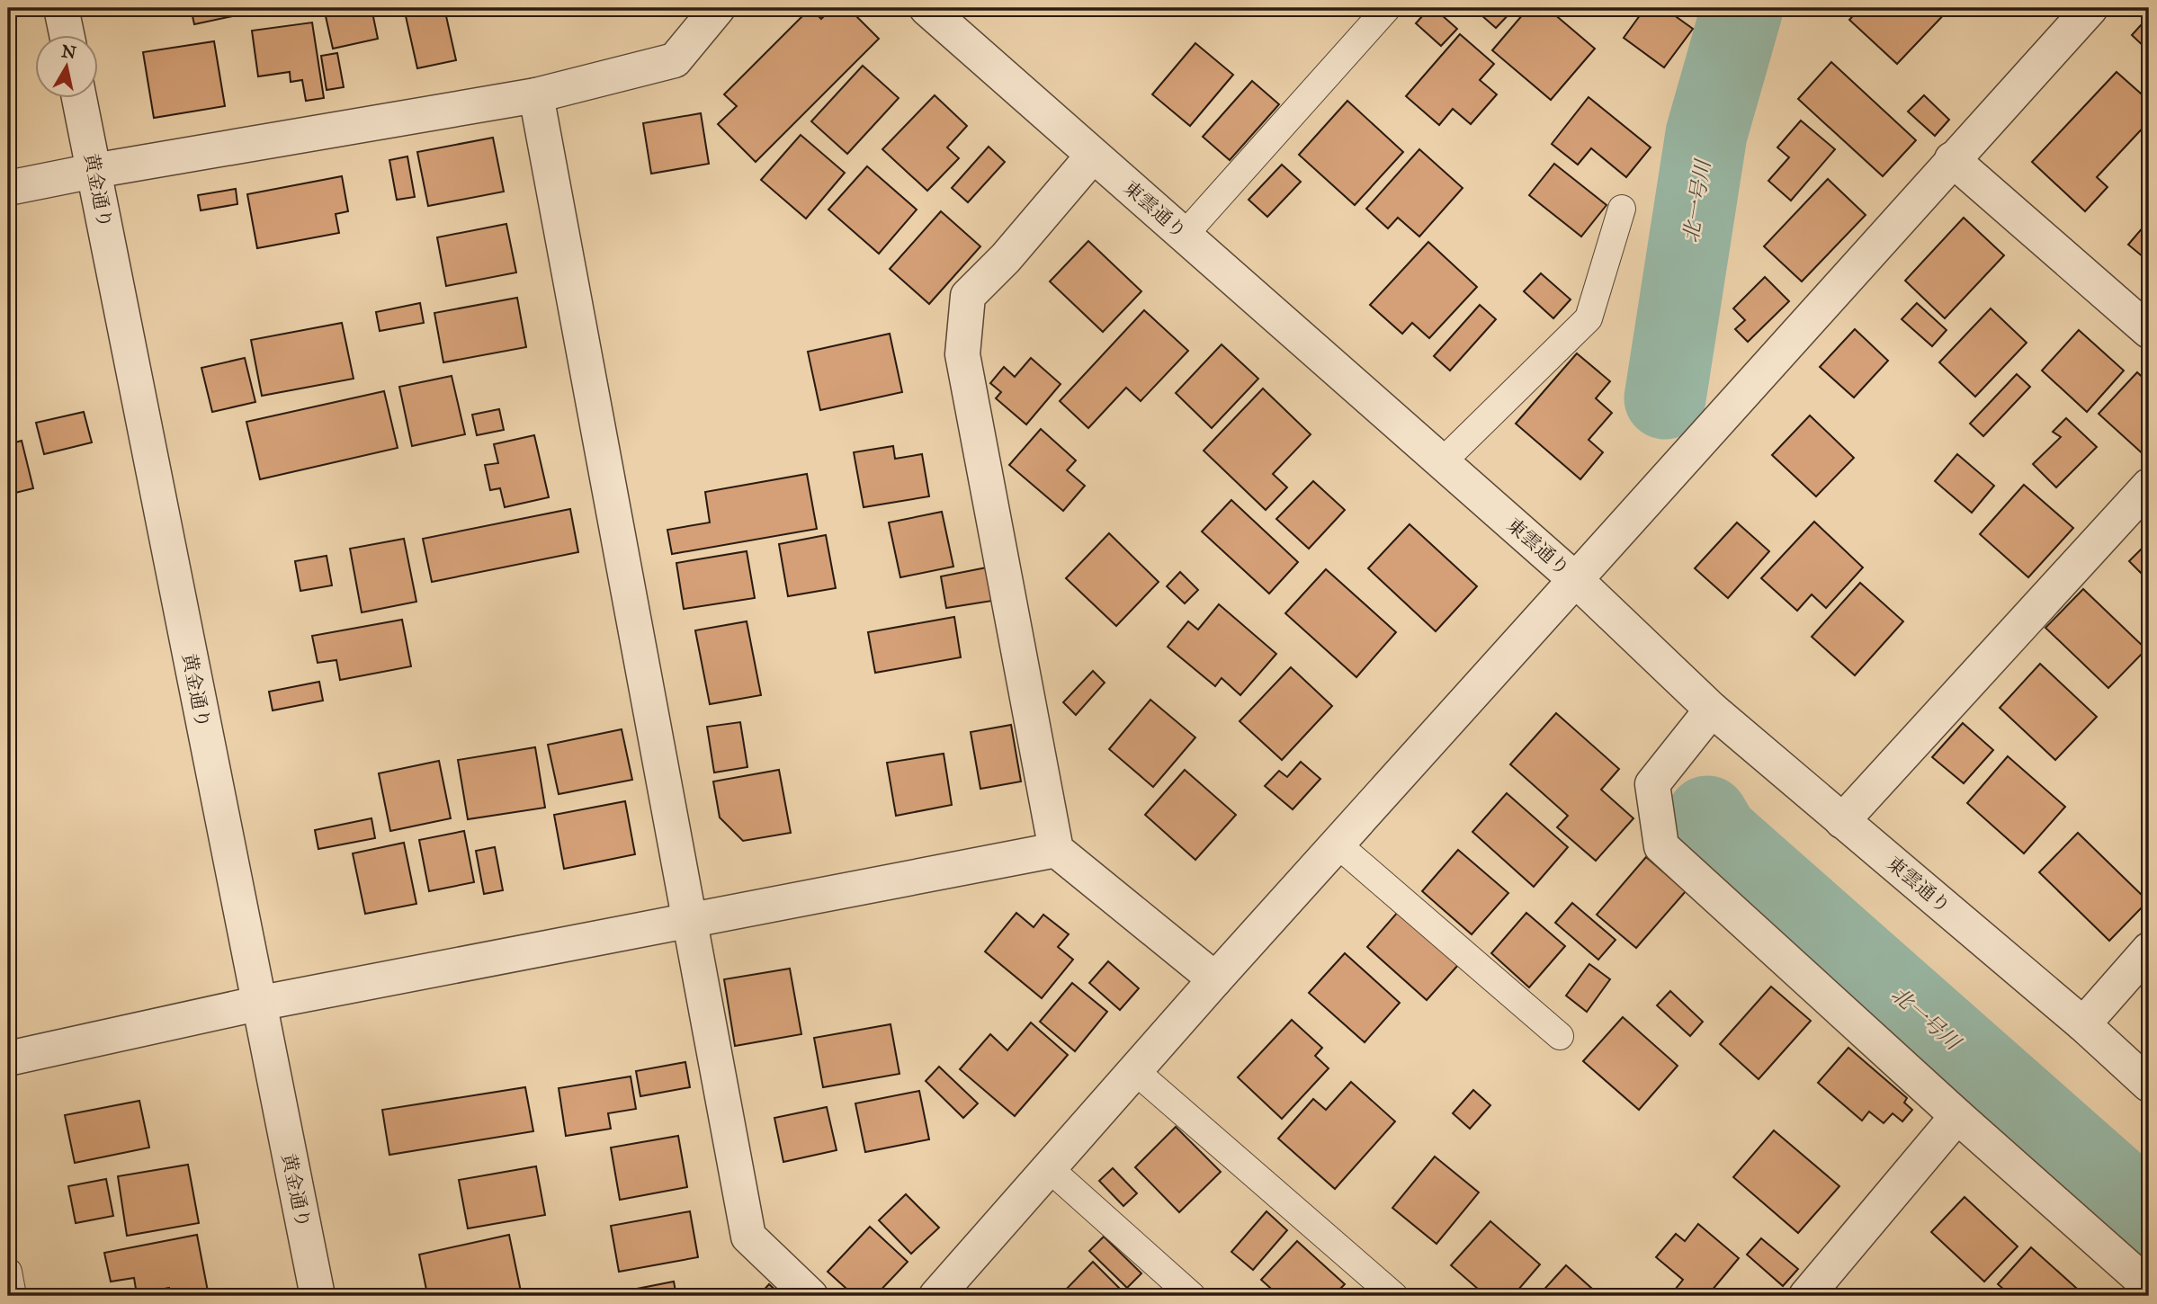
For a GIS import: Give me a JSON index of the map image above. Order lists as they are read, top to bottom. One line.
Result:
{"streets":{"street":["黄金通り","東雲通り"]},"water":["北一号川"],"north":"top"}
